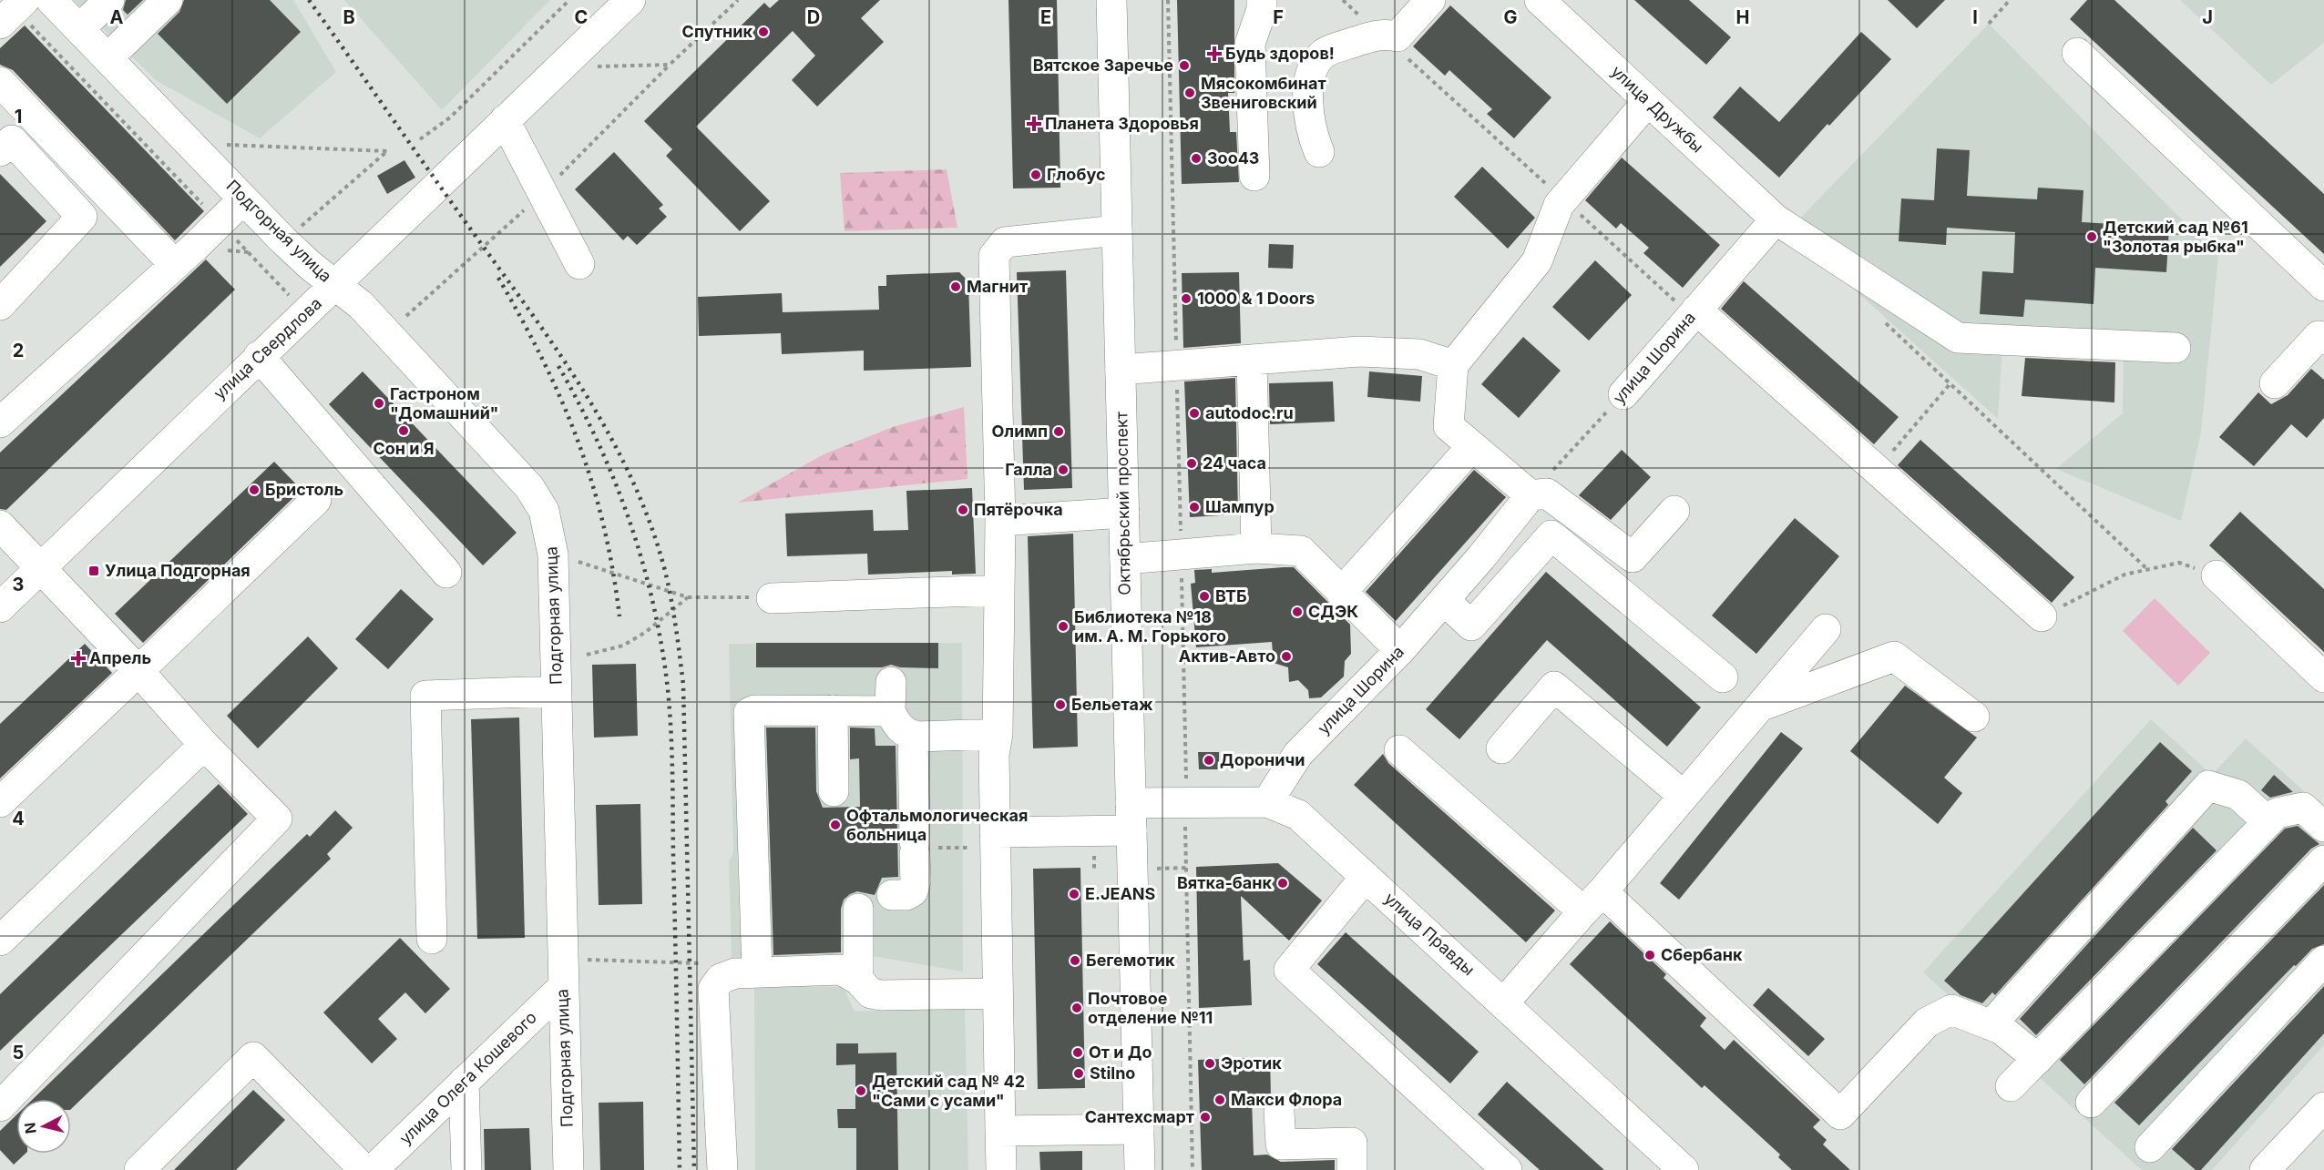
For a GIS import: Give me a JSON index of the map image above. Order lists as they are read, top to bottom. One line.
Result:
{"streets":{"street":["улица Дружбы","Подгорная улица","улица Свердлова","улица Шорина","Октябрьский проспект","улица Правды","улица Олега Кошевого"]},"crossings":[["улица Дружбы","улица Шорина"],["Подгорная улица","улица Свердлова"],["Подгорная улица","улица Олега Кошевого"],["улица Шорина","улица Правды"],["Октябрьский проспект","улица Правды"]],"places":{"other":["Спутник","Вятское Заречье","Мясокомбинат Звениговский","Зоо43","Глобус","Детский сад №61 \"Золотая рыбка\"","Магнит","1000 & 1 Doors","Гастроном \"Домашний\"","autodoc.ru","Сон и Я","Олимп","24 часа","Галла","Бристоль","Шампур","Пятёрочка","ВТБ","СДЭК","Библиотека №18 им. А. М. Горького","Актив-Авто","Бельетаж","Дороничи","Офтальмологическая больница","Вятка-банк","E.JEANS","Сбербанк","Бегемотик","Почтовое отделение №11","От и До","Эротик","Stilno","Детский сад № 42 \"Сами с усами\"","Макси Флора","Сантехсмарт"],"health":["Будь здоров!","Планета Здоровья","Апрель"],"transit":["Улица Подгорная"]},"north":"left","grid":{"columns":["A","B","C","D","E","F","G","H","I","J"],"rows":["1","2","3","4","5"]}}
